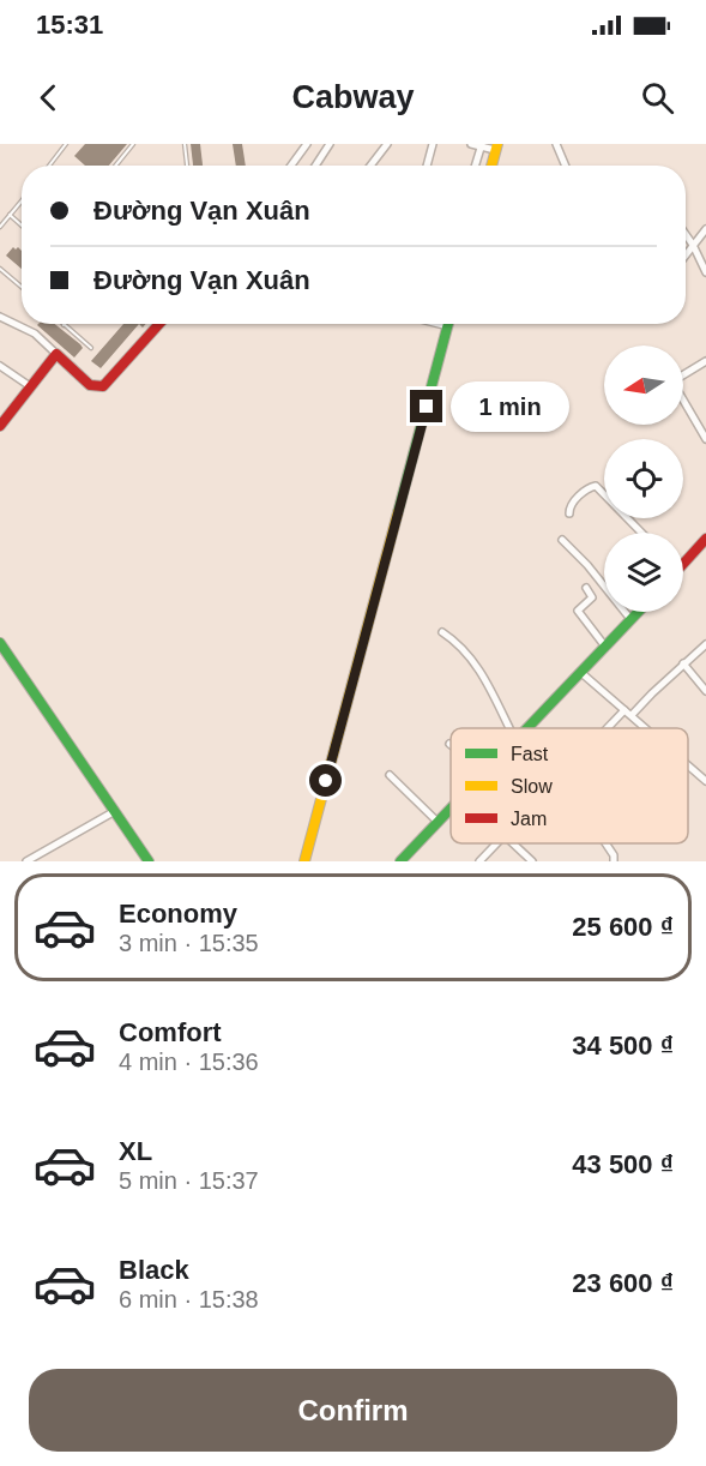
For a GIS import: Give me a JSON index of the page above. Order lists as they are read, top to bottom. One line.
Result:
{"legend":["Fast","Slow","Jam"],"north":"left","page":{"status":"15:31","header":"Cabway","banner":["Đường Vạn Xuân","Đường Vạn Xuân"],"bubble":"1 min","list":[{"name":"Economy","note":"3 min · 15:35","value":"25 600 ₫"},{"name":"Comfort","note":"4 min · 15:36","value":"34 500 ₫"},{"name":"XL","note":"5 min · 15:37","value":"43 500 ₫"},{"name":"Black","note":"6 min · 15:38","value":"23 600 ₫"}],"buttons":"Confirm"}}
